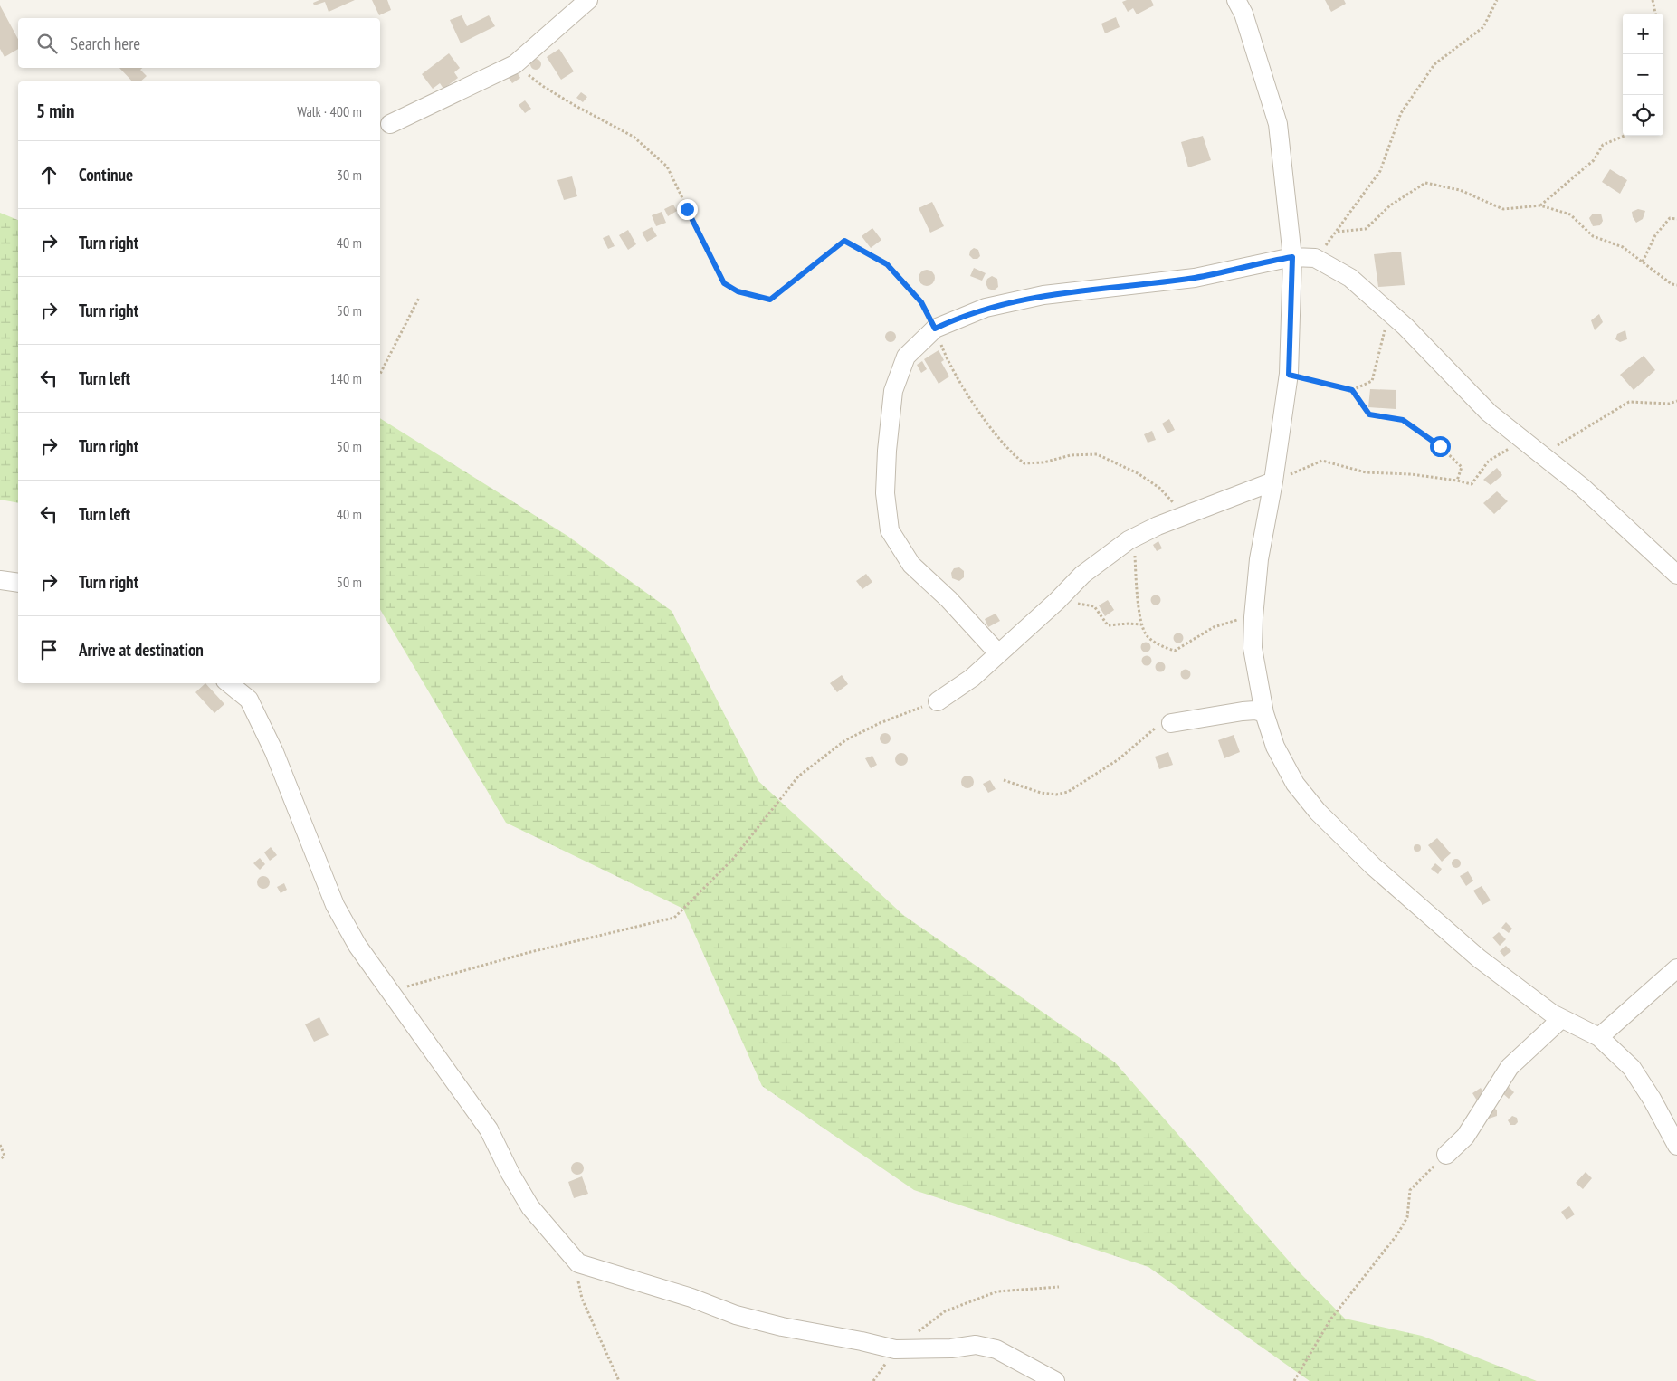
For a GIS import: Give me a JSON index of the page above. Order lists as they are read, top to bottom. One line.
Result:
{"page":{"map_buttons":["+","−"],"search":"Search here","heading":["5 min","Walk · 400 m"],"list":[["Continue","30 m"],["Turn right","40 m"],["Turn right","50 m"],["Turn left","140 m"],["Turn right","50 m"],["Turn left","40 m"],["Turn right","50 m"],"Arrive at destination"]}}
